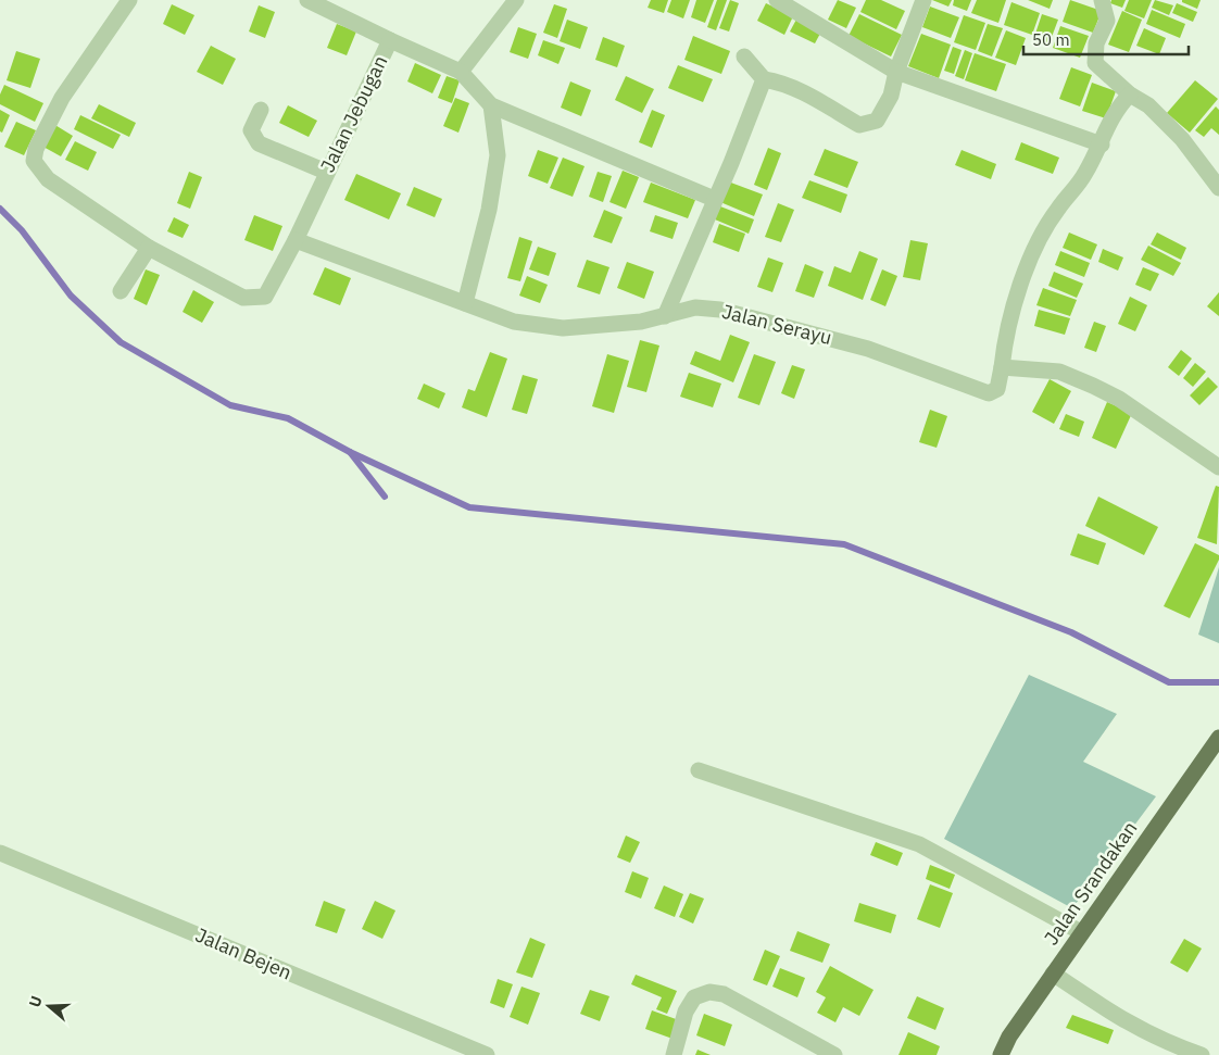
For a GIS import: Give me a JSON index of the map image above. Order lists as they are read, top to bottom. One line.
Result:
{"streets":{"main road":["Jalan Srandakan"],"street":["Jalan Jebugan","Jalan Serayu","Jalan Bejen"]},"crossings":[["Jalan Jebugan","Jalan Serayu"]],"scale_bar":"50 m","north":"left"}
